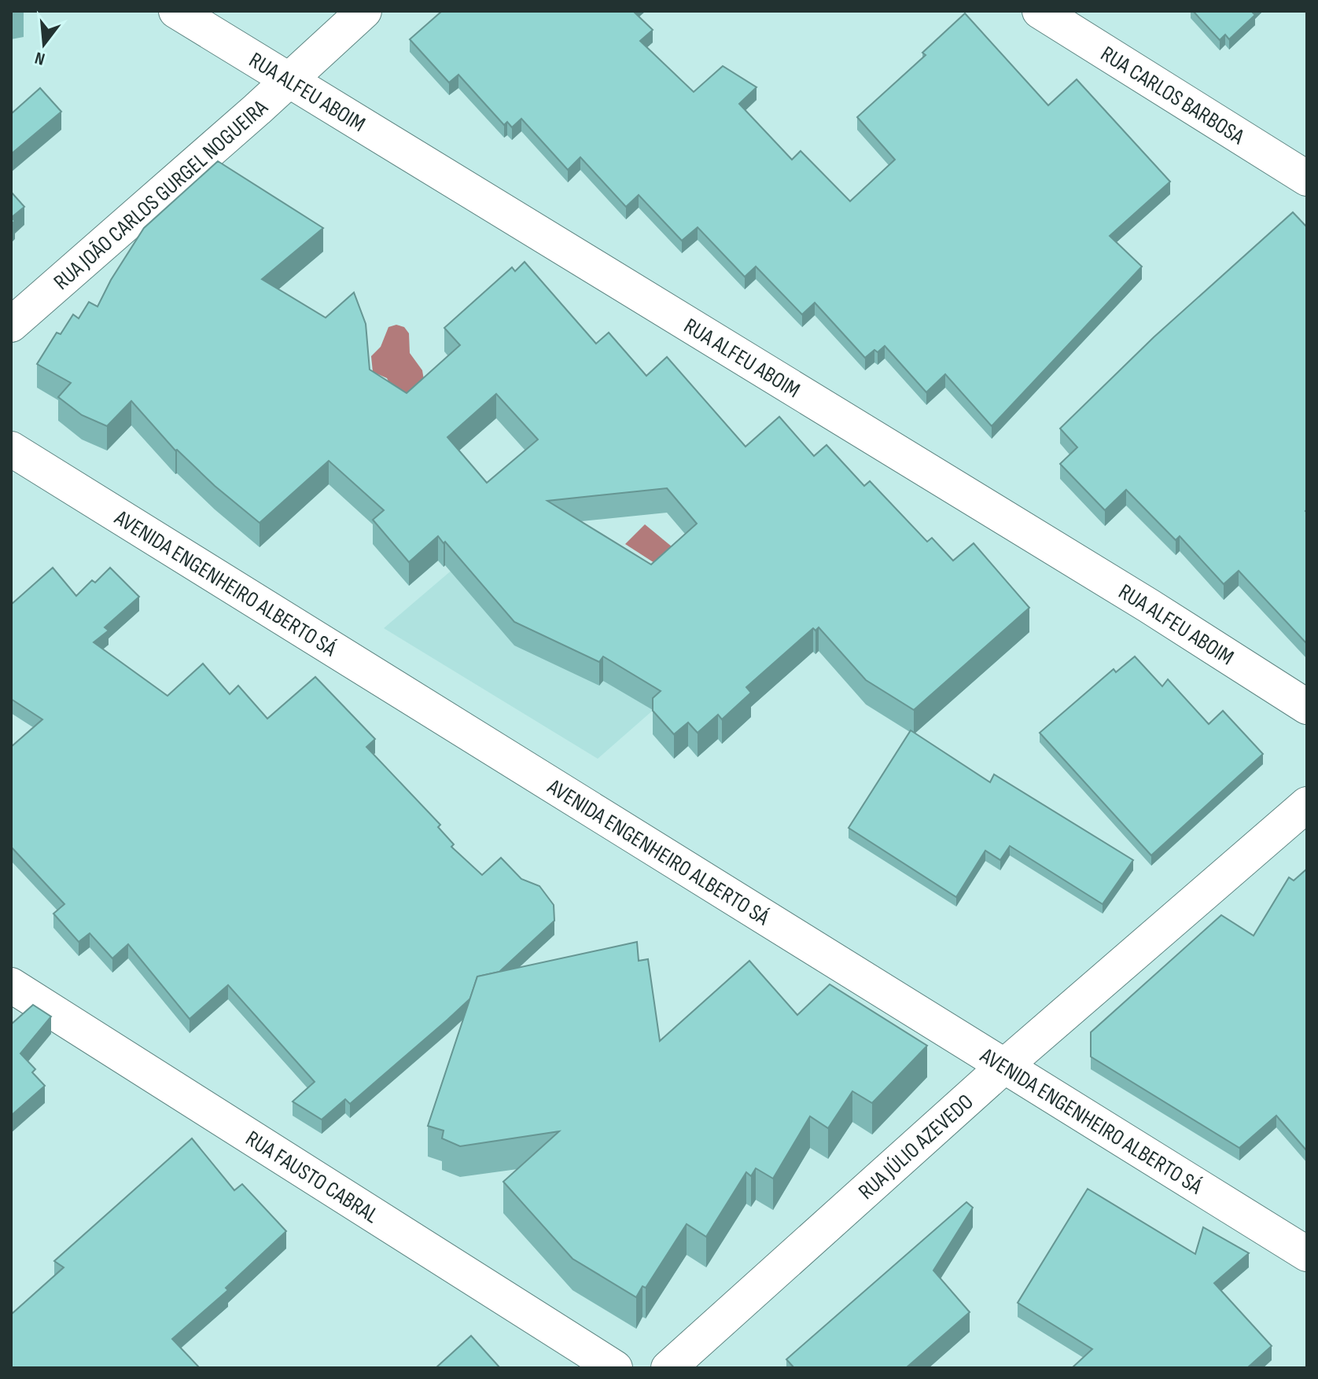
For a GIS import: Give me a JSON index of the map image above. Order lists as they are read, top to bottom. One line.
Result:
{"streets":{"street":["RUA ALFEU ABOIM","RUA CARLOS BARBOSA","RUA JOÃO CARLOS GURGEL NOGUEIRA","AVENIDA ENGENHEIRO ALBERTO SÁ","RUA JÚLIO AZEVEDO","RUA FAUSTO CABRAL"]},"crossings":[["RUA ALFEU ABOIM","RUA JOÃO CARLOS GURGEL NOGUEIRA"],["AVENIDA ENGENHEIRO ALBERTO SÁ","RUA JÚLIO AZEVEDO"]],"north":"bottom"}
